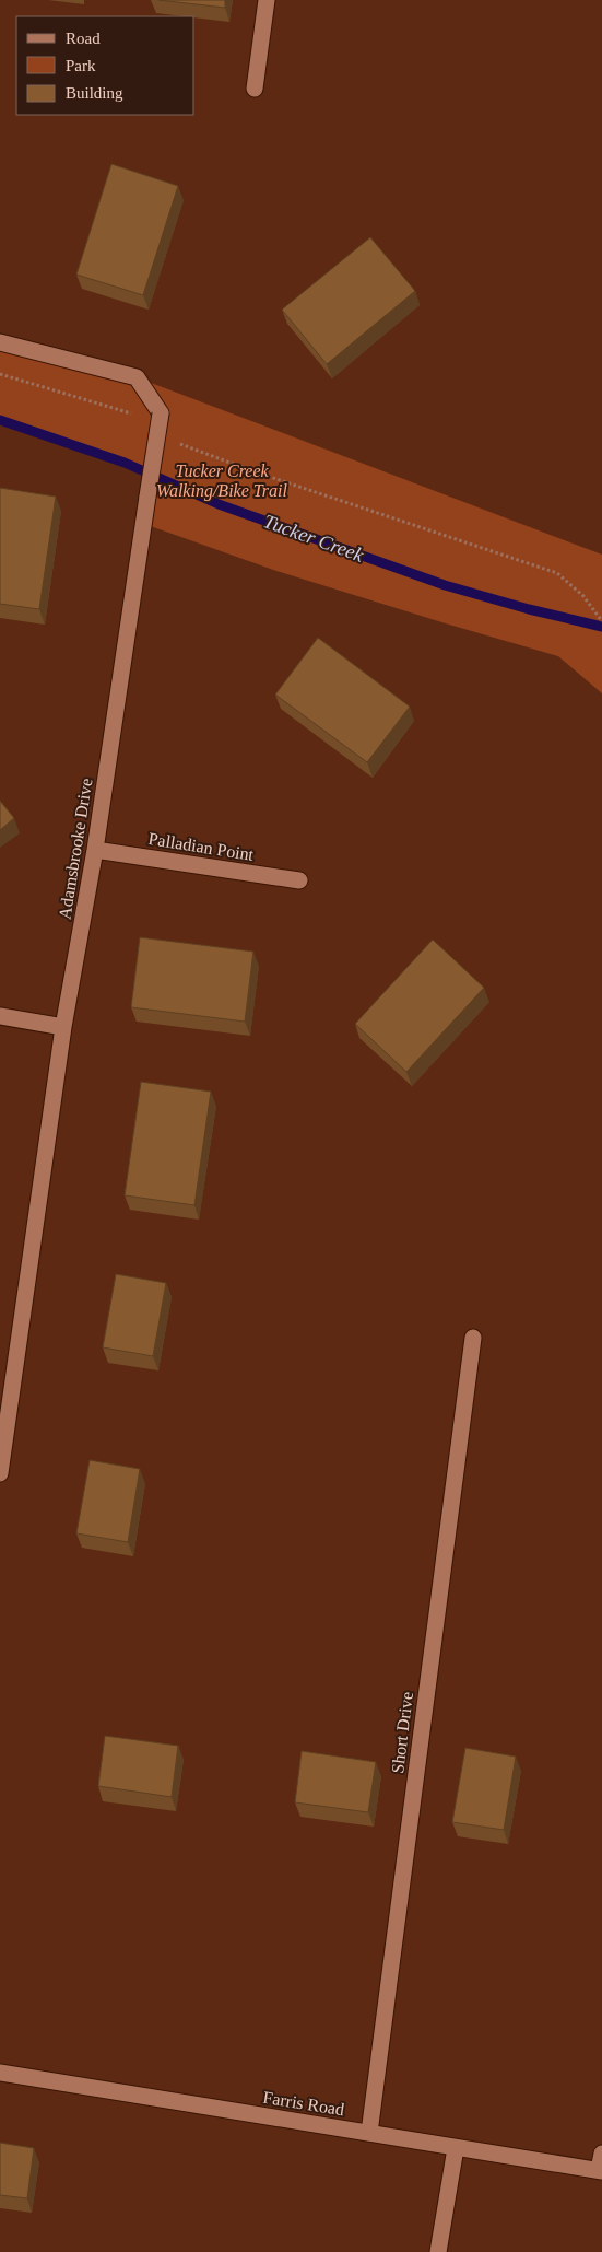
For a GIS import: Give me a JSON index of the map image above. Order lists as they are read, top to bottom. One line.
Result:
{"streets":{"street":["Palladian Point","Adamsbrooke Drive","Short Drive","Farris Road"]},"crossings":[["Palladian Point","Adamsbrooke Drive"],["Short Drive","Farris Road"]],"water":["Tucker Creek"],"parks":["Tucker Creek Walking/Bike Trail"],"legend":["Road","Park","Building"]}
